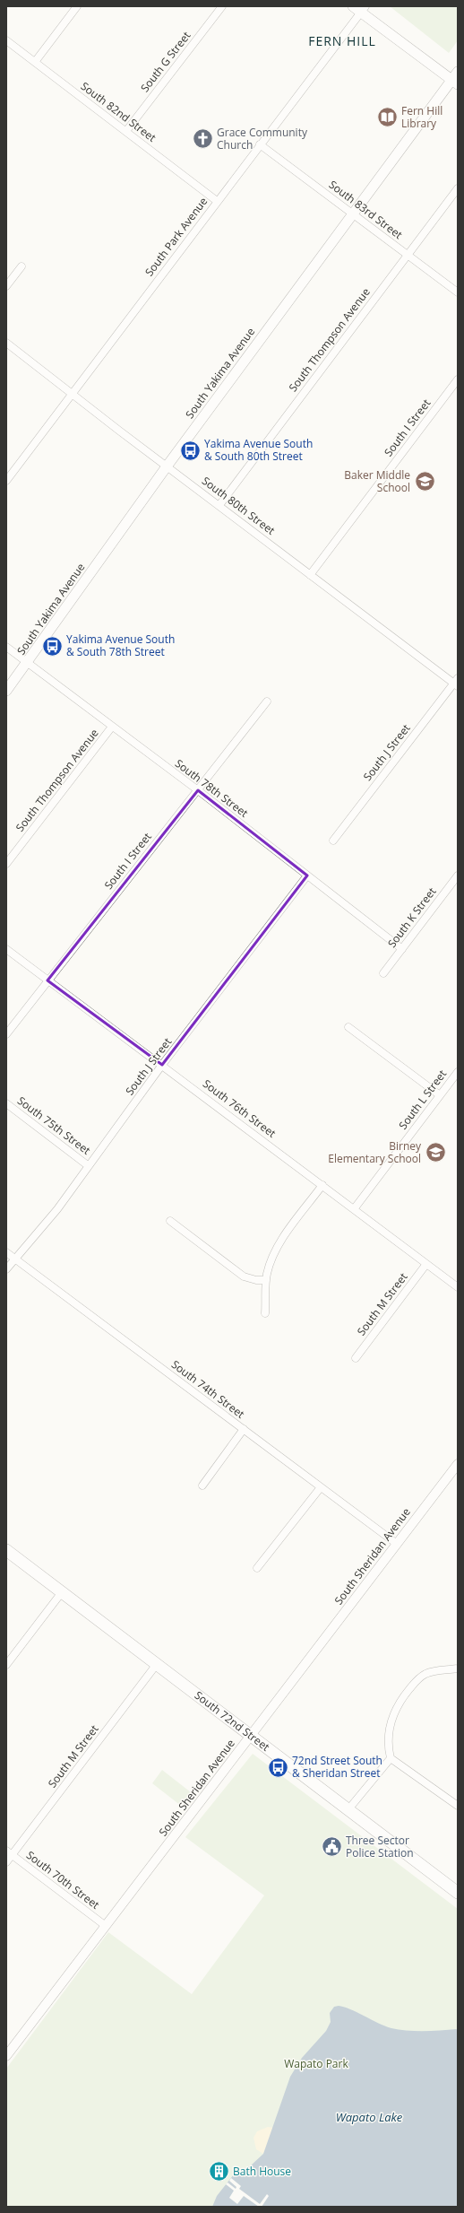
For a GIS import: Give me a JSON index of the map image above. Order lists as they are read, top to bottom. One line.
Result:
{"streets":{"main road":["South Yakima Avenue","South 72nd Street"],"street":["South G Street","South 82nd Street","South 83rd Street","South Park Avenue","South Thompson Avenue","South I Street","South 80th Street","South J Street","South 78th Street","South K Street","South L Street","South 76th Street","South 75th Street","South M Street","South 74th Street","South Sheridan Avenue","South 70th Street"]},"crossings":[["South G Street","South 82nd Street"],["South 82nd Street","South Park Avenue"],["South 83rd Street","South Park Avenue"],["South 83rd Street","South Thompson Avenue"],["South 83rd Street","South Yakima Avenue"],["South Park Avenue","South 80th Street"],["South Thompson Avenue","South 80th Street"],["South Thompson Avenue","South 78th Street"],["South Yakima Avenue","South 80th Street"],["South Yakima Avenue","South 78th Street"],["South I Street","South 80th Street"],["South I Street","South 78th Street"],["South I Street","South 76th Street"],["South 80th Street","South J Street"],["South J Street","South 78th Street"],["South J Street","South 76th Street"],["South J Street","South 75th Street"],["South J Street","South 74th Street"],["South 78th Street","South K Street"],["South L Street","South 76th Street"],["South 76th Street","South M Street"],["South M Street","South 72nd Street"],["South M Street","South 70th Street"],["South 74th Street","South Sheridan Avenue"],["South Sheridan Avenue","South 72nd Street"],["South Sheridan Avenue","South 70th Street"]],"districts":["FERN HILL"],"water":["Wapato Lake"],"parks":["Wapato Park"],"places":{"library":["Fern Hill Library"],"church":["Grace Community Church"],"bus stop":["Yakima Avenue South & South 80th Street","Yakima Avenue South & South 78th Street","72nd Street South & Sheridan Street"],"school or university":["Baker Middle School","Birney Elementary School"],"public building":["Three Sector Police Station"],"building":["Bath House"]}}
